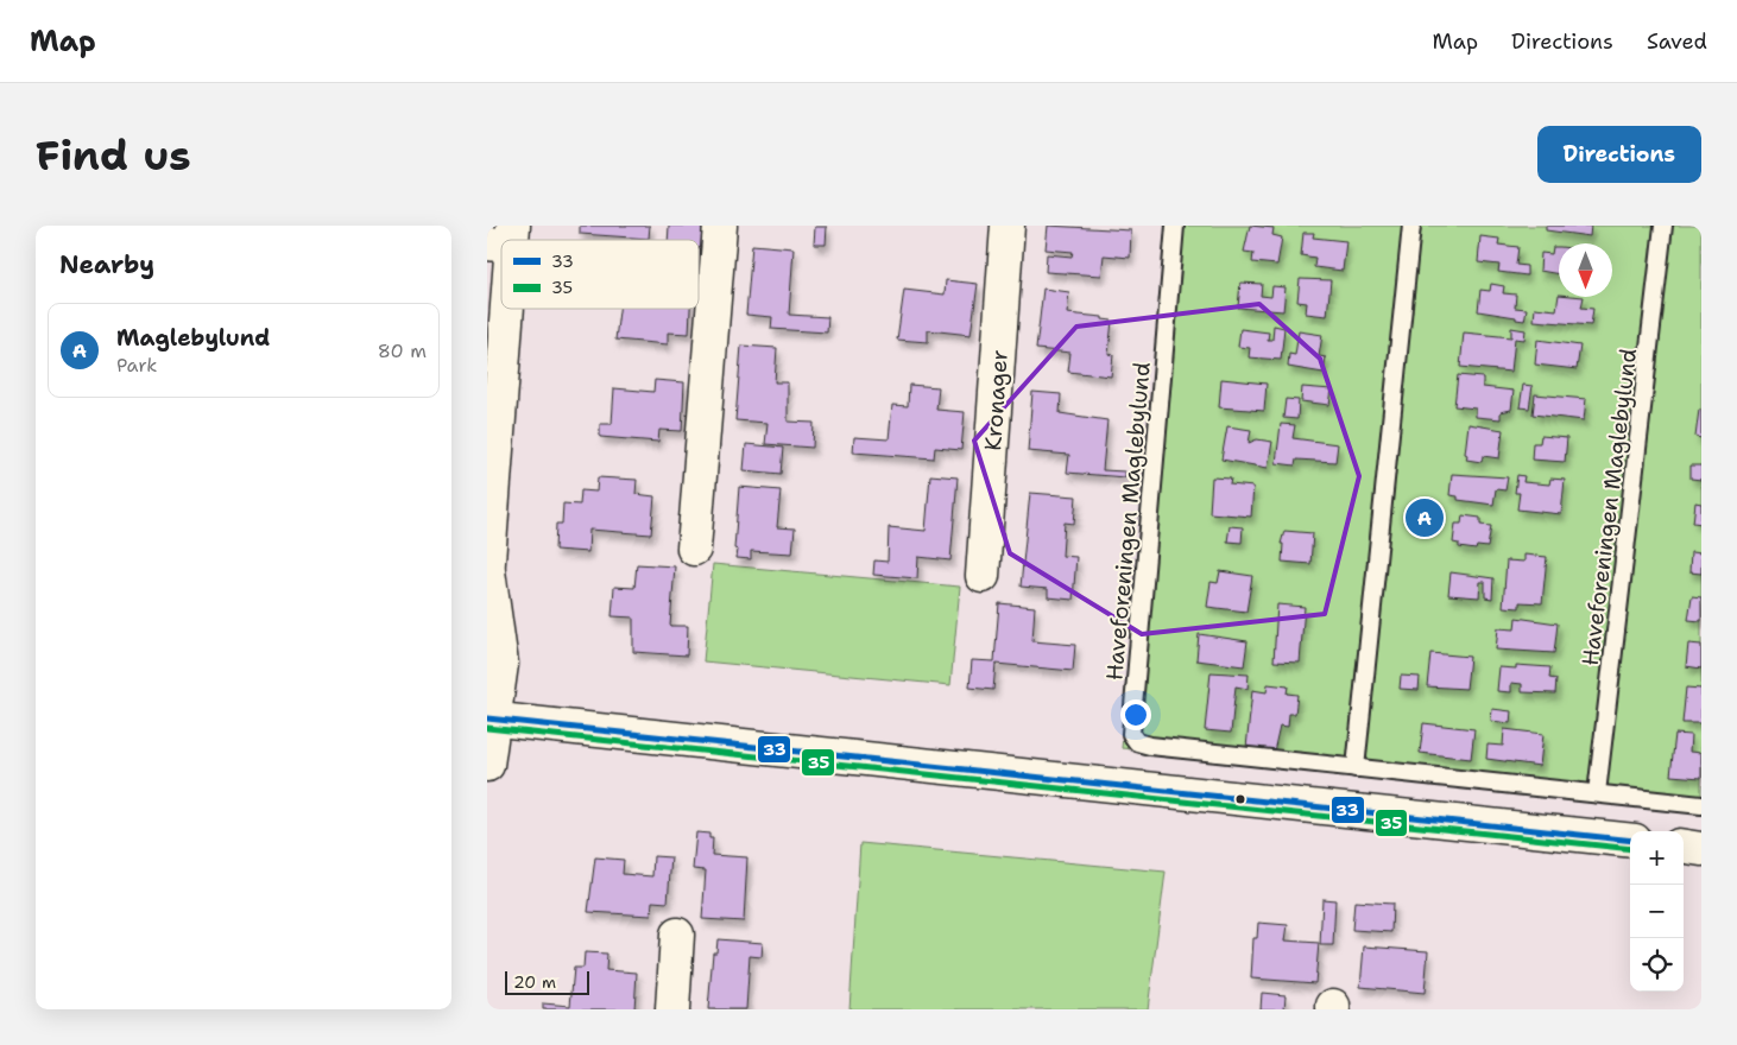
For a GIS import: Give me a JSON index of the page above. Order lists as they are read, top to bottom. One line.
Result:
{"streets":{"street":["Kronager"],"lane":["Haveforeningen Maglebylund"]},"lines":["transit line 33","transit line 35"],"legend":["33","35"],"scale_bar":"20 m","north":"bottom","page":{"header":"Map","nav":["Map","Directions","Saved"],"buttons":"Directions","title":"Find us","heading":"Nearby","list":[{"mark":"A","name":"Maglebylund","note":"Park","value":"80 m"}],"pins":"A","map_buttons":["+","−"],"scale":"20 m"}}
